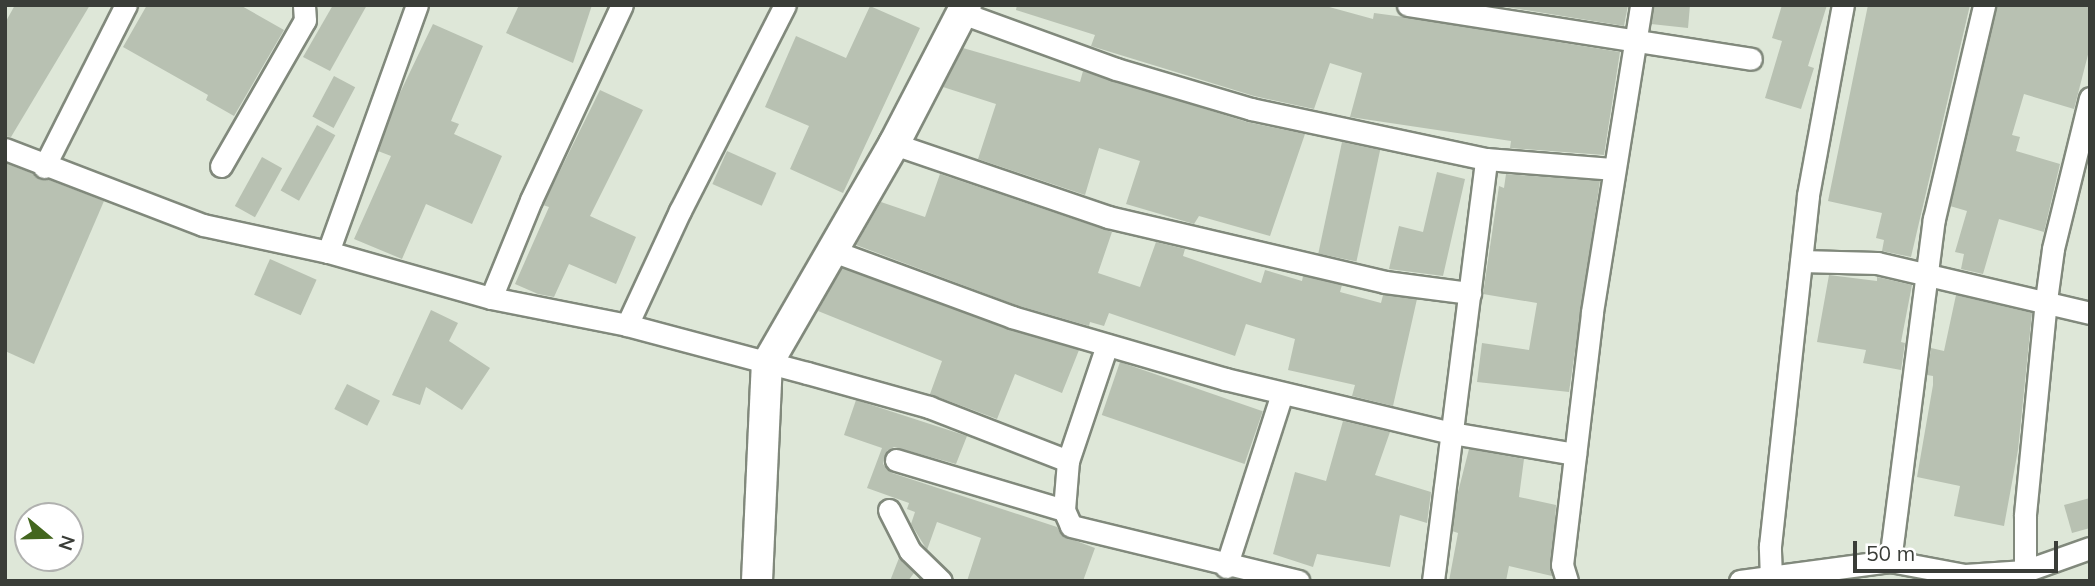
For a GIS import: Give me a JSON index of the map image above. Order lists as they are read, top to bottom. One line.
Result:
{"scale_bar":"50 m","north":"right"}
